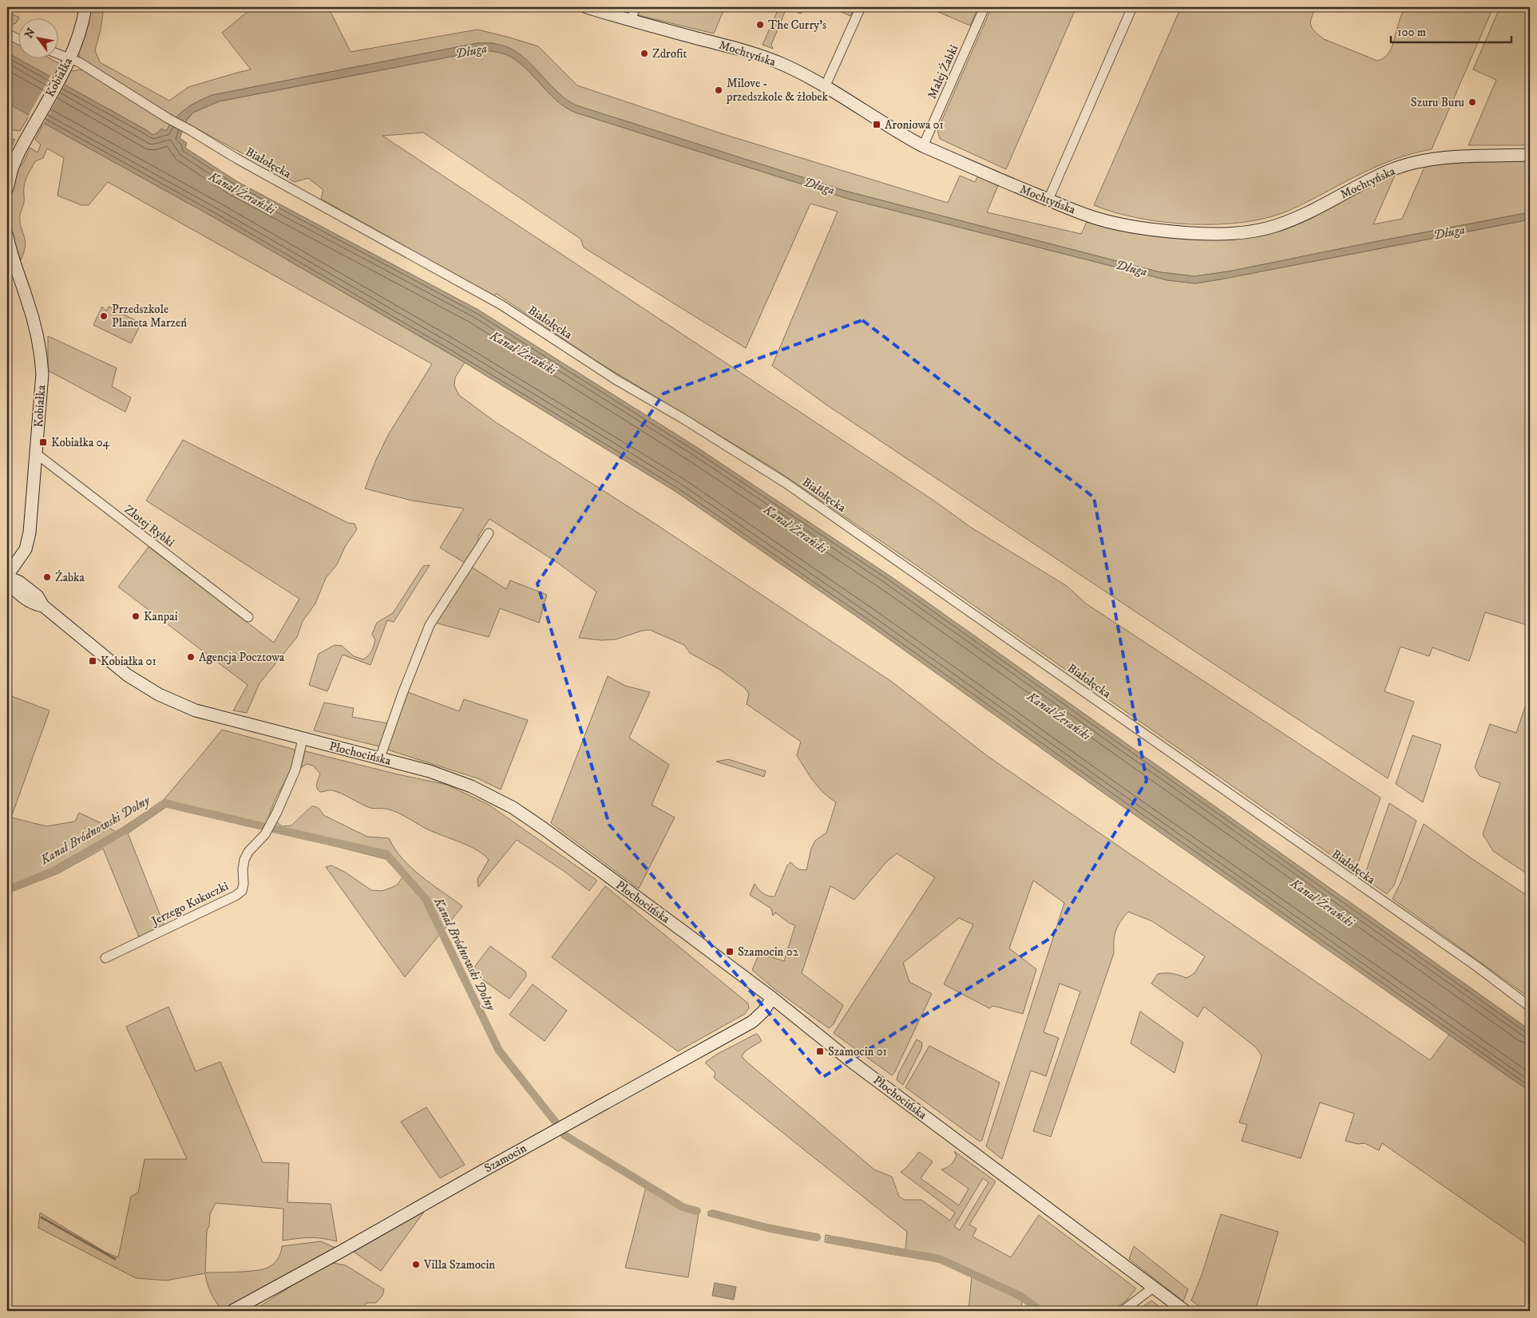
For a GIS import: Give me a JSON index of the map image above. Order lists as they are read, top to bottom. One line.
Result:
{"streets":{"street":["Mochtyńska","Małej Żabki","Kobiałka","Białołęcka","Złotej Rybki","Płochocińska","Jerzego Kukuczki","Szamocin"]},"crossings":[["Mochtyńska","Małej Żabki"],["Kobiałka","Białołęcka"],["Kobiałka","Złotej Rybki"],["Kobiałka","Płochocińska"],["Płochocińska","Jerzego Kukuczki"],["Płochocińska","Szamocin"]],"water":["Długa","Kanał Żerański","Kanał Bródnowski Dolny"],"places":{"other":["The Curry's","Zdrofit","Milove - przedszkole & żłobek","Szuru Buru","Przedszkole Planeta Marzeń","Żabka","Kanpai","Agencja Pocztowa","Villa Szamocin"],"transit":["Aroniowa 01","Kobiałka 04","Kobiałka 01","Szamocin 02","Szamocin 01"]},"scale_bar":"100 m","north":"top left"}
